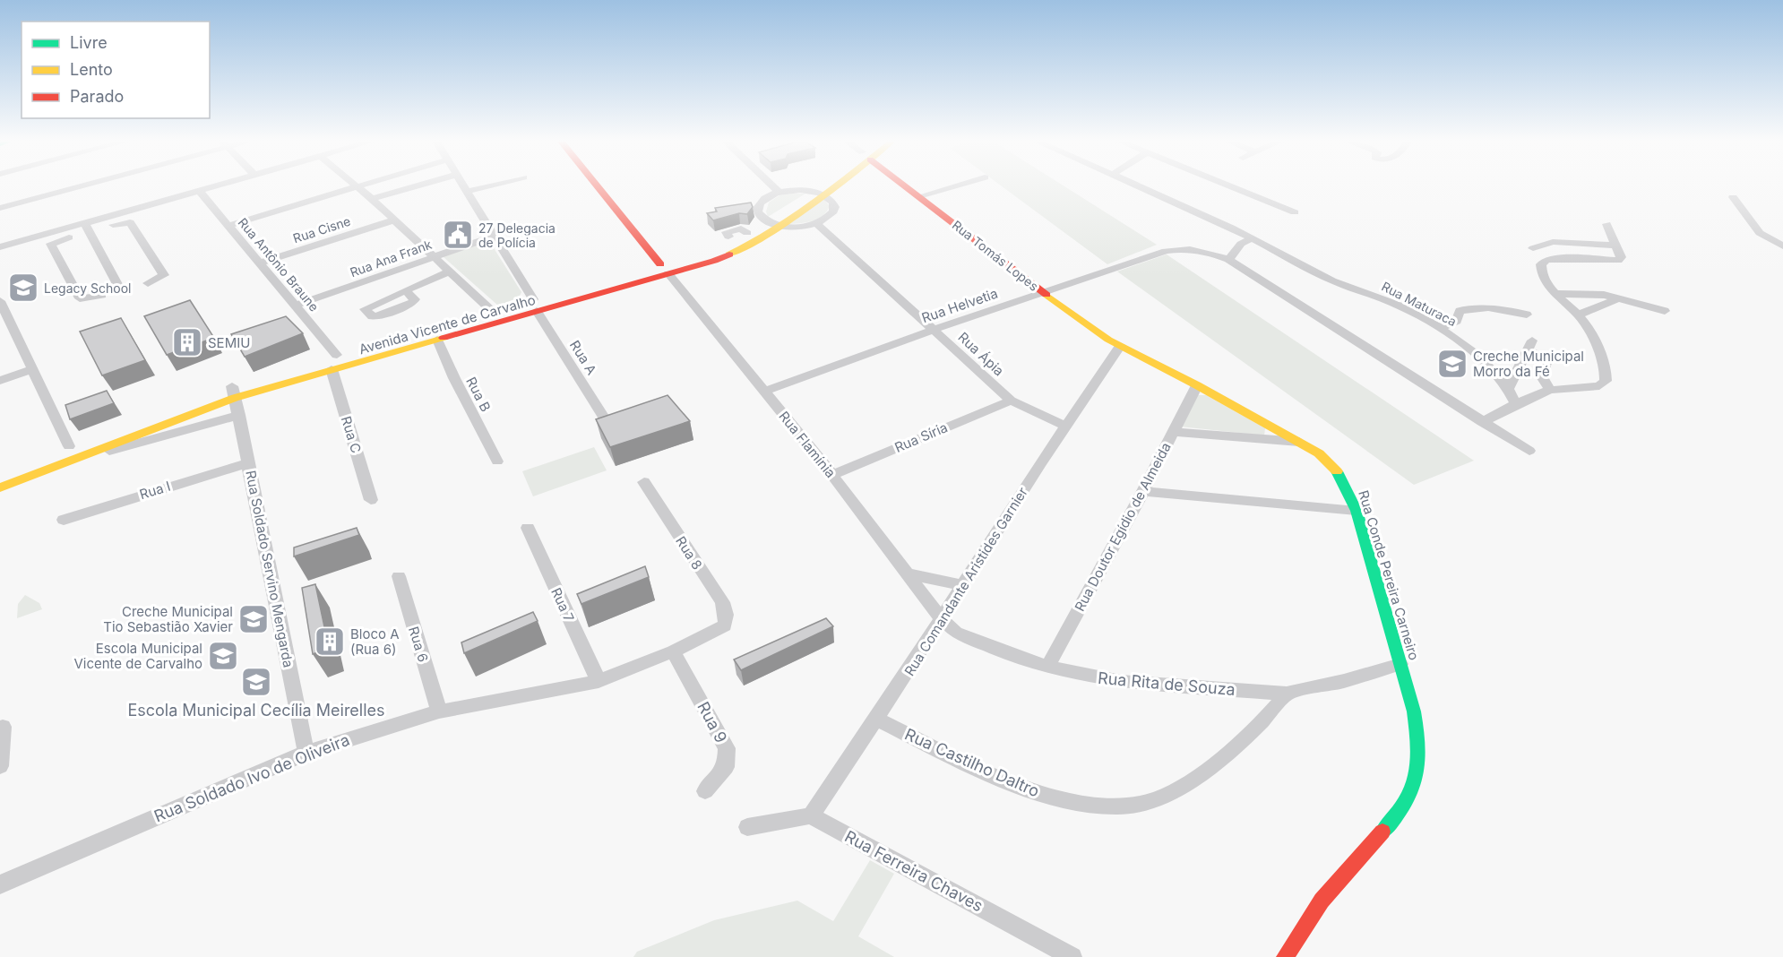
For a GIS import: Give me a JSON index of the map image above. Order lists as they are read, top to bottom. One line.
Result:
{"streets":{"main road":["Rua Tomás Lopes","Avenida Vicente de Carvalho","Rua Flamínia","Rua Conde Pereira Carneiro"],"street":["Rua Cisne","Rua Ana Frank","Rua Antônio Braune","Rua Maturaca","Rua Helvetia","Rua Ápia","Rua A","Rua B","Rua C","Rua Síria","Rua I","Rua Doutor Egídio de Almeida","Rua 8","Rua Soldado Servino Mengarda","Rua Comandante Aristides Garnier","Rua 7","Rua 6","Rua Rita de Souza","Rua 9","Rua Castilho Daltro","Rua Soldado Ivo de Oliveira","Rua Ferreira Chaves"]},"crossings":[["Rua Cisne","Rua Antônio Braune"],["Rua Tomás Lopes","Rua Helvetia"],["Rua Tomás Lopes","Rua Conde Pereira Carneiro"],["Rua Ana Frank","Rua Antônio Braune"],["Rua Ana Frank","Rua A"],["Rua Antônio Braune","Avenida Vicente de Carvalho"],["Rua Helvetia","Rua Ápia"],["Rua Helvetia","Rua Flamínia"],["Rua Helvetia","Rua Conde Pereira Carneiro"],["Avenida Vicente de Carvalho","Rua A"],["Avenida Vicente de Carvalho","Rua B"],["Avenida Vicente de Carvalho","Rua C"],["Avenida Vicente de Carvalho","Rua Flamínia"],["Avenida Vicente de Carvalho","Rua Soldado Servino Mengarda"],["Rua Ápia","Rua Síria"],["Rua Ápia","Rua Comandante Aristides Garnier"],["Rua Síria","Rua Flamínia"],["Rua Flamínia","Rua Comandante Aristides Garnier"],["Rua Flamínia","Rua Rita de Souza"],["Rua I","Rua Soldado Servino Mengarda"],["Rua Doutor Egídio de Almeida","Rua Conde Pereira Carneiro"],["Rua Doutor Egídio de Almeida","Rua Rita de Souza"],["Rua 8","Rua Soldado Ivo de Oliveira"],["Rua Soldado Servino Mengarda","Rua Soldado Ivo de Oliveira"],["Rua Conde Pereira Carneiro","Rua Comandante Aristides Garnier"],["Rua Conde Pereira Carneiro","Rua Rita de Souza"],["Rua Comandante Aristides Garnier","Rua Rita de Souza"],["Rua Comandante Aristides Garnier","Rua Castilho Daltro"],["Rua Comandante Aristides Garnier","Rua Ferreira Chaves"],["Rua 7","Rua Soldado Ivo de Oliveira"],["Rua 6","Rua Soldado Ivo de Oliveira"],["Rua Rita de Souza","Rua Castilho Daltro"],["Rua 9","Rua Soldado Ivo de Oliveira"]],"places":{"public building":["27 Delegacia de Polícia"],"school or university":["Legacy School","Creche Municipal Morro da Fé","Creche Municipal Tio Sebastião Xavier","Escola Municipal Vicente de Carvalho","Escola Municipal Cecília Meirelles"],"building":["SEMIU","Bloco A (Rua 6)"]},"legend":["Livre","Lento","Parado"]}
